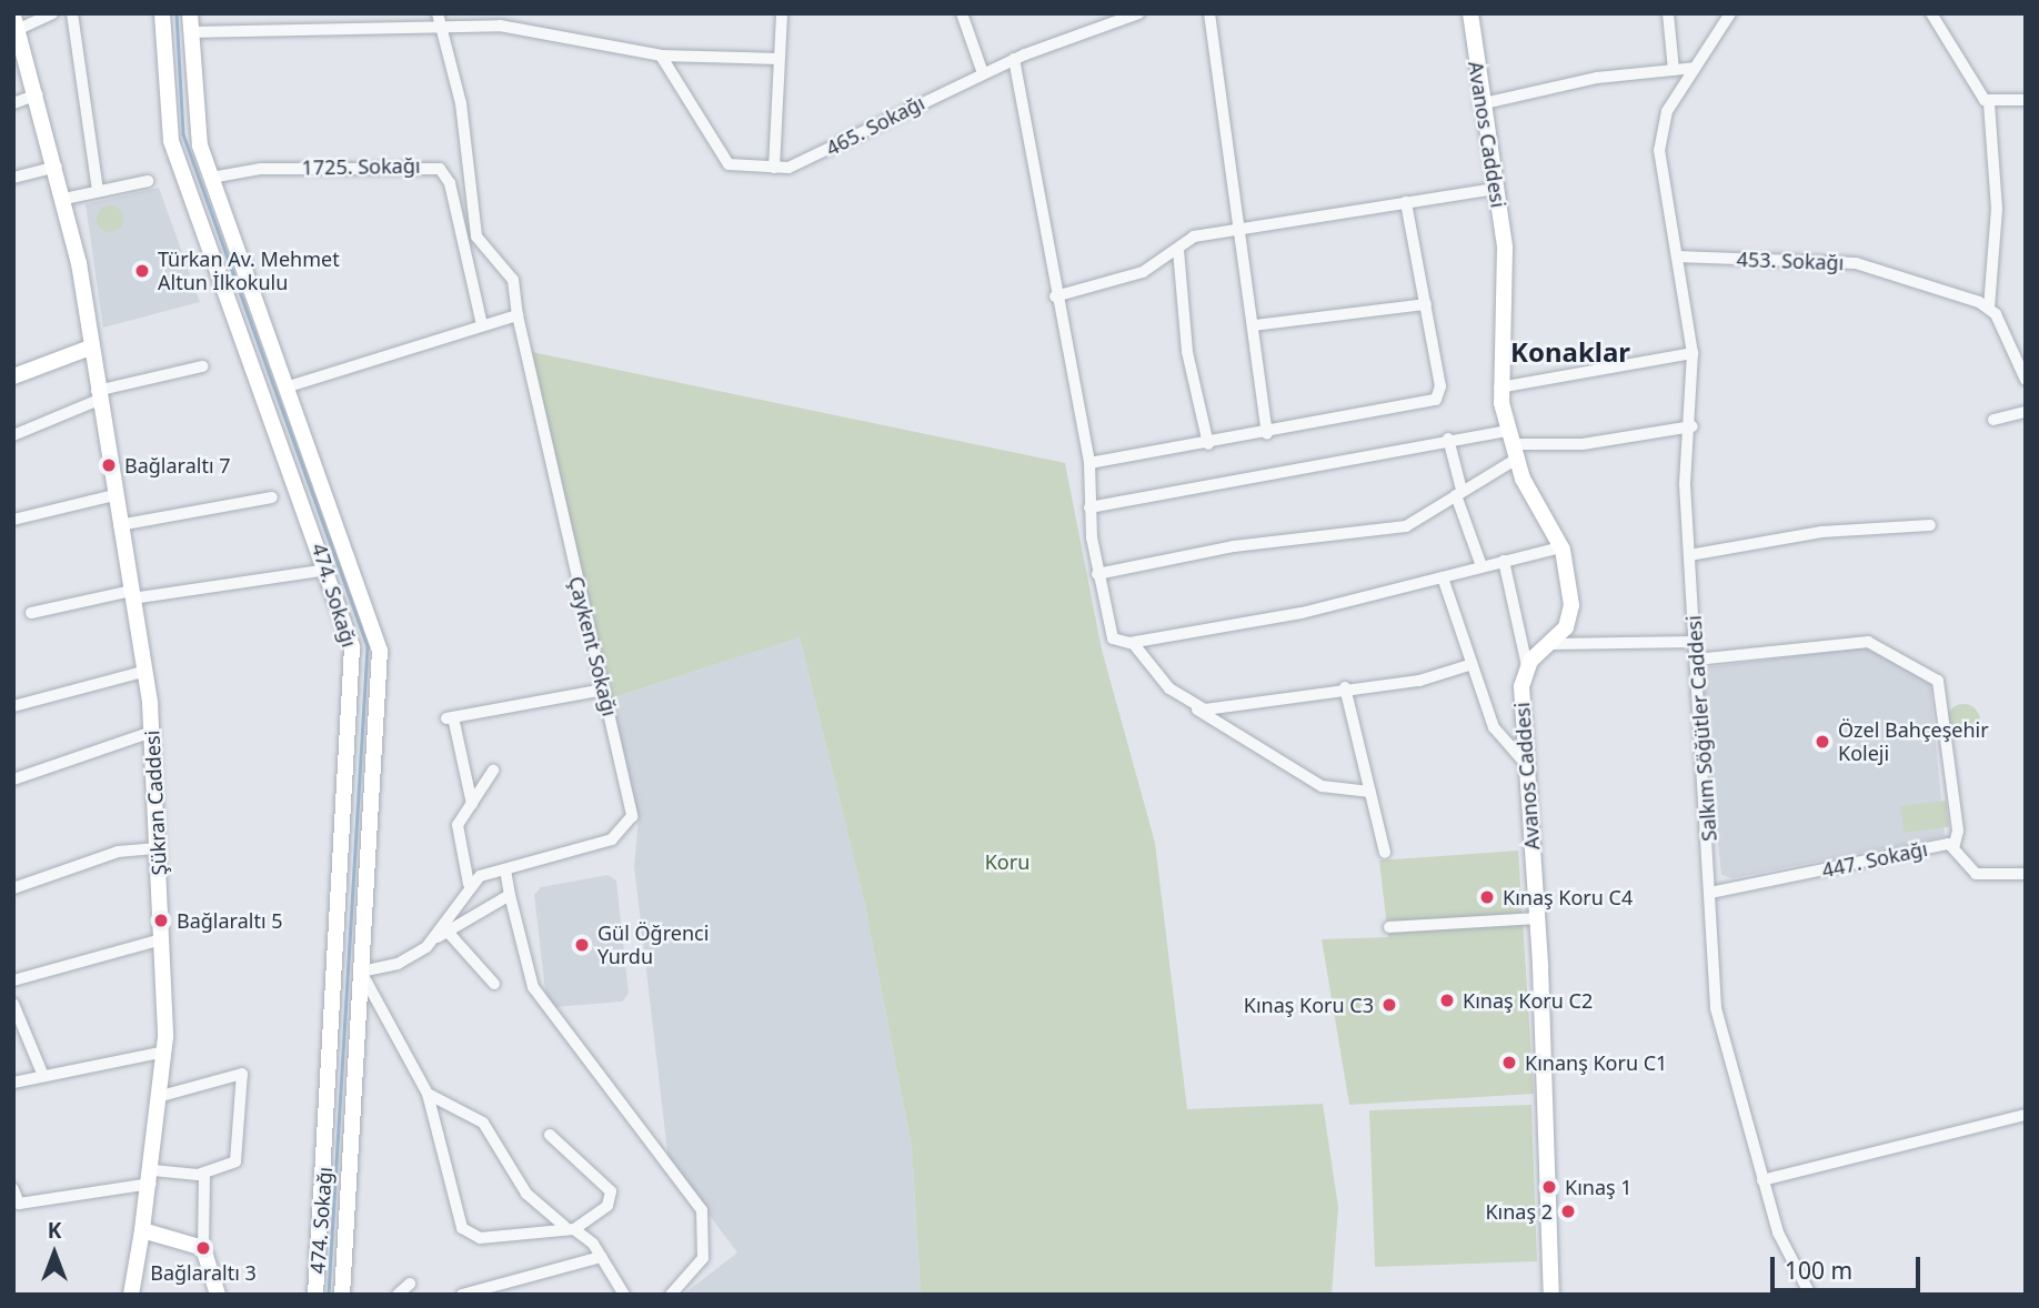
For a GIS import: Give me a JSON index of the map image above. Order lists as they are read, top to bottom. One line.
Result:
{"streets":{"street":["465. Sokağı","Avanos Caddesi","1725. Sokağı","453. Sokağı","474. Sokağı","Çaykent Sokağı","Salkım Söğütler Caddesi","Şükran Caddesi","447. Sokağı"]},"crossings":[["1725. Sokağı","474. Sokağı"],["453. Sokağı","Salkım Söğütler Caddesi"],["Salkım Söğütler Caddesi","447. Sokağı"]],"districts":["Konaklar"],"parks":["Koru"],"places":["Türkan Av. Mehmet Altun İlkokulu","Bağlaraltı 7","Özel Bahçeşehir Koleji","Kınaş Koru C4","Bağlaraltı 5","Gül Öğrenci Yurdu","Kınaş Koru C2","Kınaş Koru C3","Kınanş Koru C1","Kınaş 1","Kınaş 2","Bağlaraltı 3"],"scale_bar":"100 m","north":"top"}
